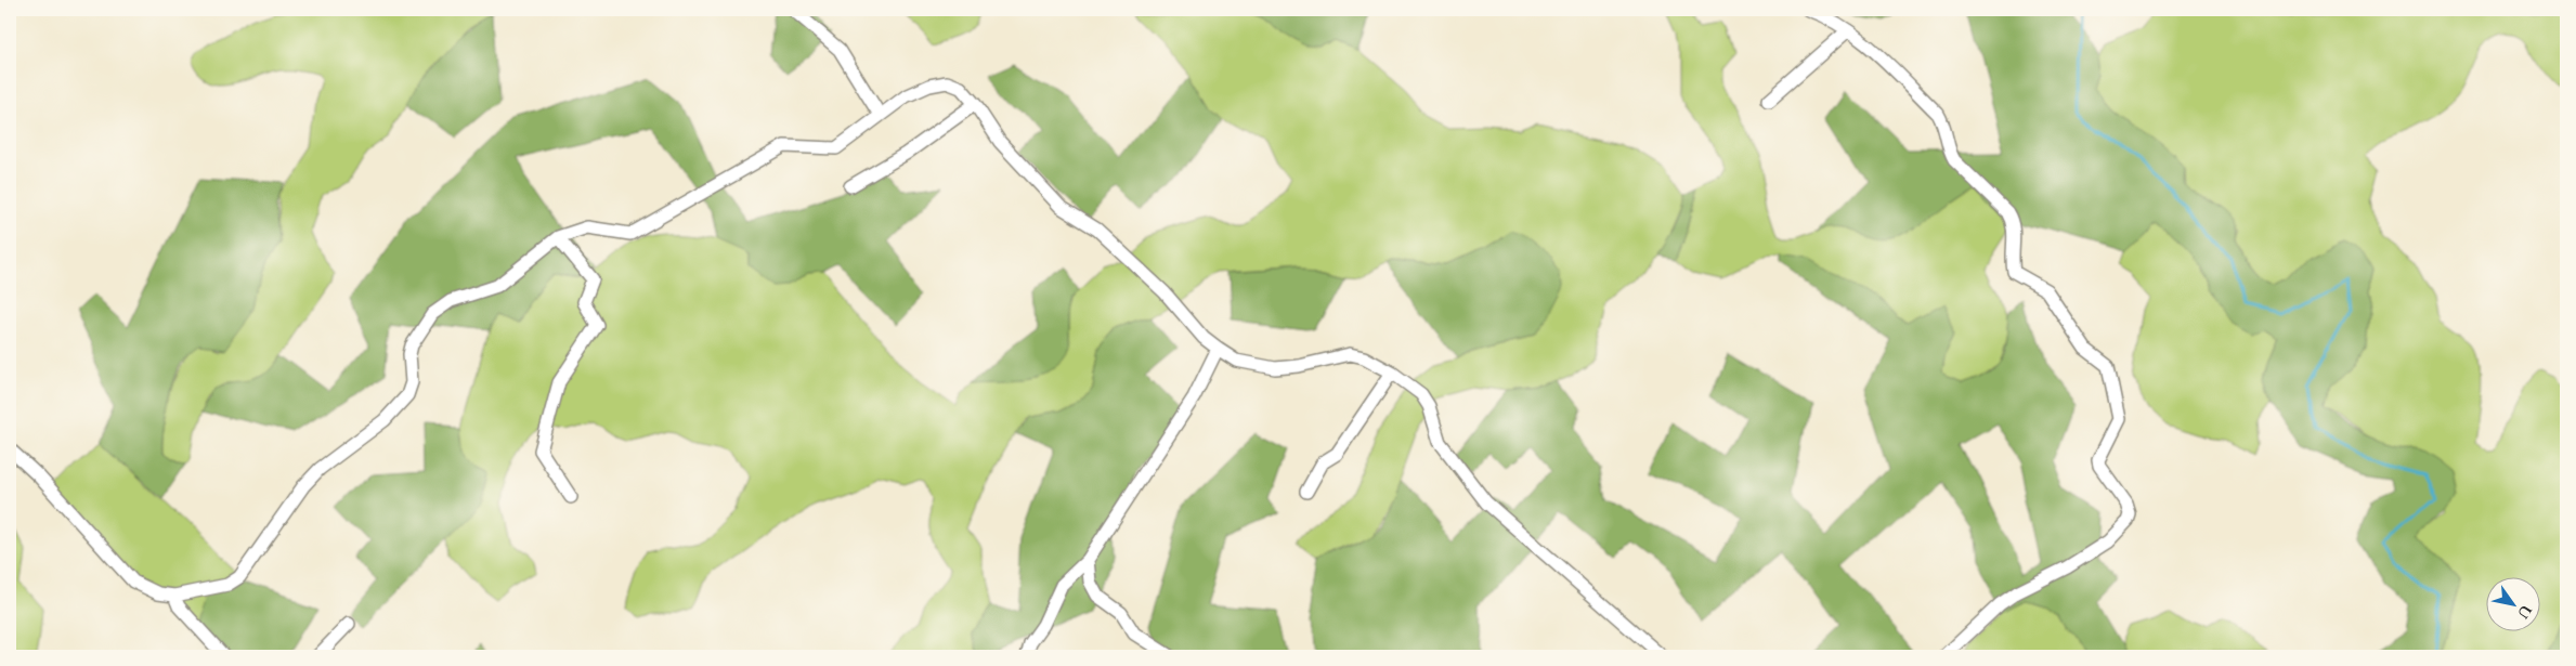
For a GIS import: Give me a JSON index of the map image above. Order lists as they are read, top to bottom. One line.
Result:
{"north":"bottom right"}
